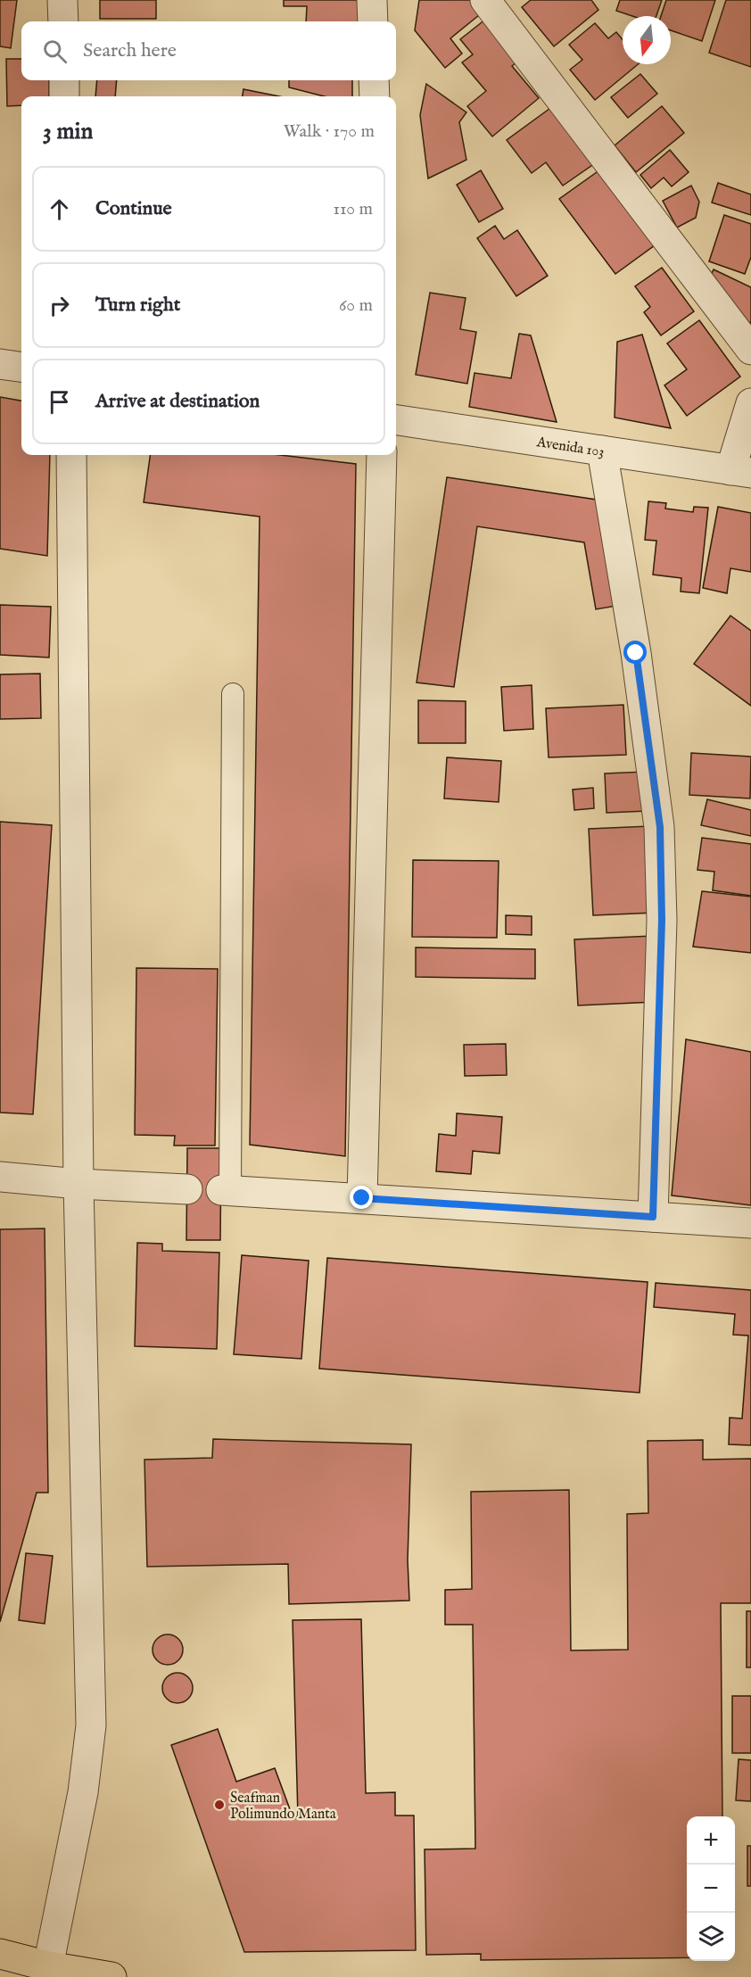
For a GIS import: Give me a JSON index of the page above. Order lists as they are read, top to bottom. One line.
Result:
{"streets":{"street":["Avenida 103"]},"places":["Seafman Polimundo Manta"],"north":"bottom","page":{"search":"Search here","heading":["3 min","Walk · 170 m"],"list":[["Continue","110 m"],["Turn right","60 m"],"Arrive at destination"],"map_buttons":["+","−"]}}
